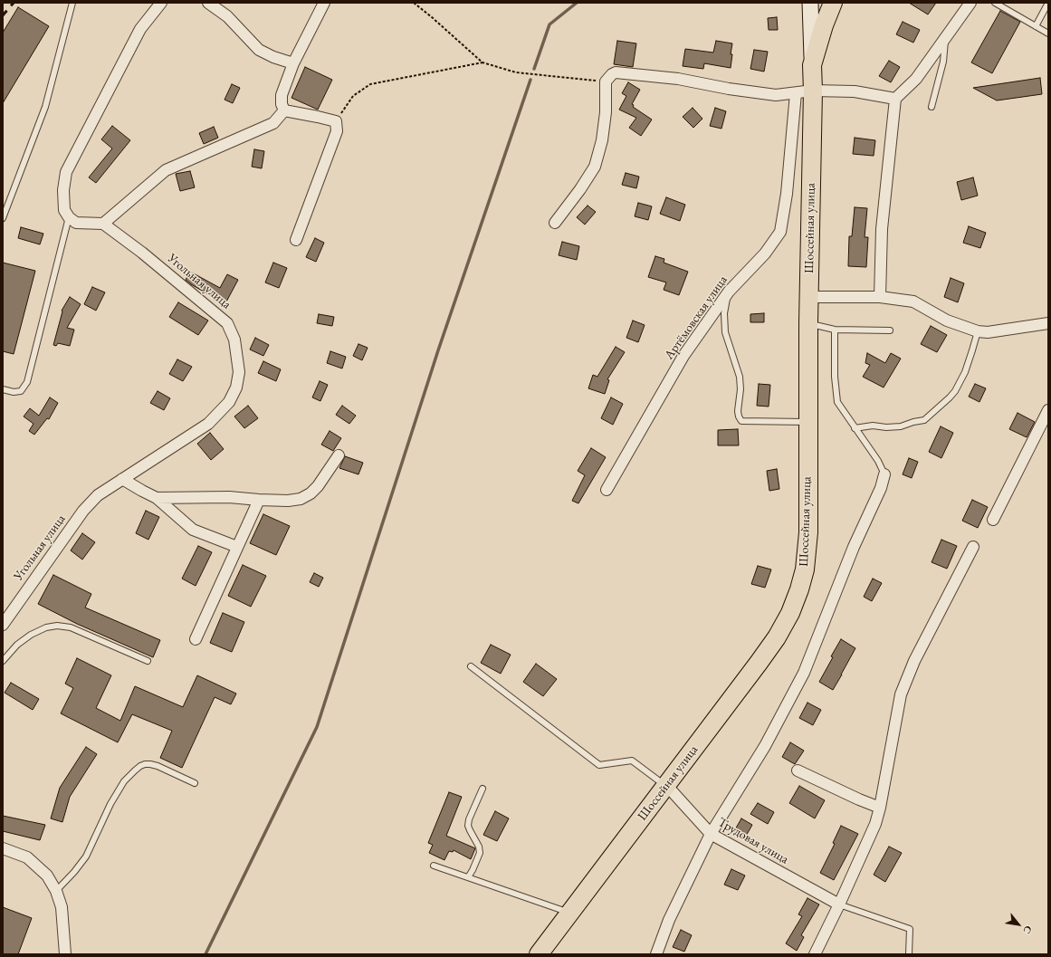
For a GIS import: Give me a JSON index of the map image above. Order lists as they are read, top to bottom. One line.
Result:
{"streets":{"main road":["Шоссейная улица"],"street":["Угольная улица","Артёмовская улица","Трудовая улица"]},"crossings":[["Шоссейная улица","Артёмовская улица"],["Шоссейная улица","Трудовая улица"]],"north":"bottom right"}
